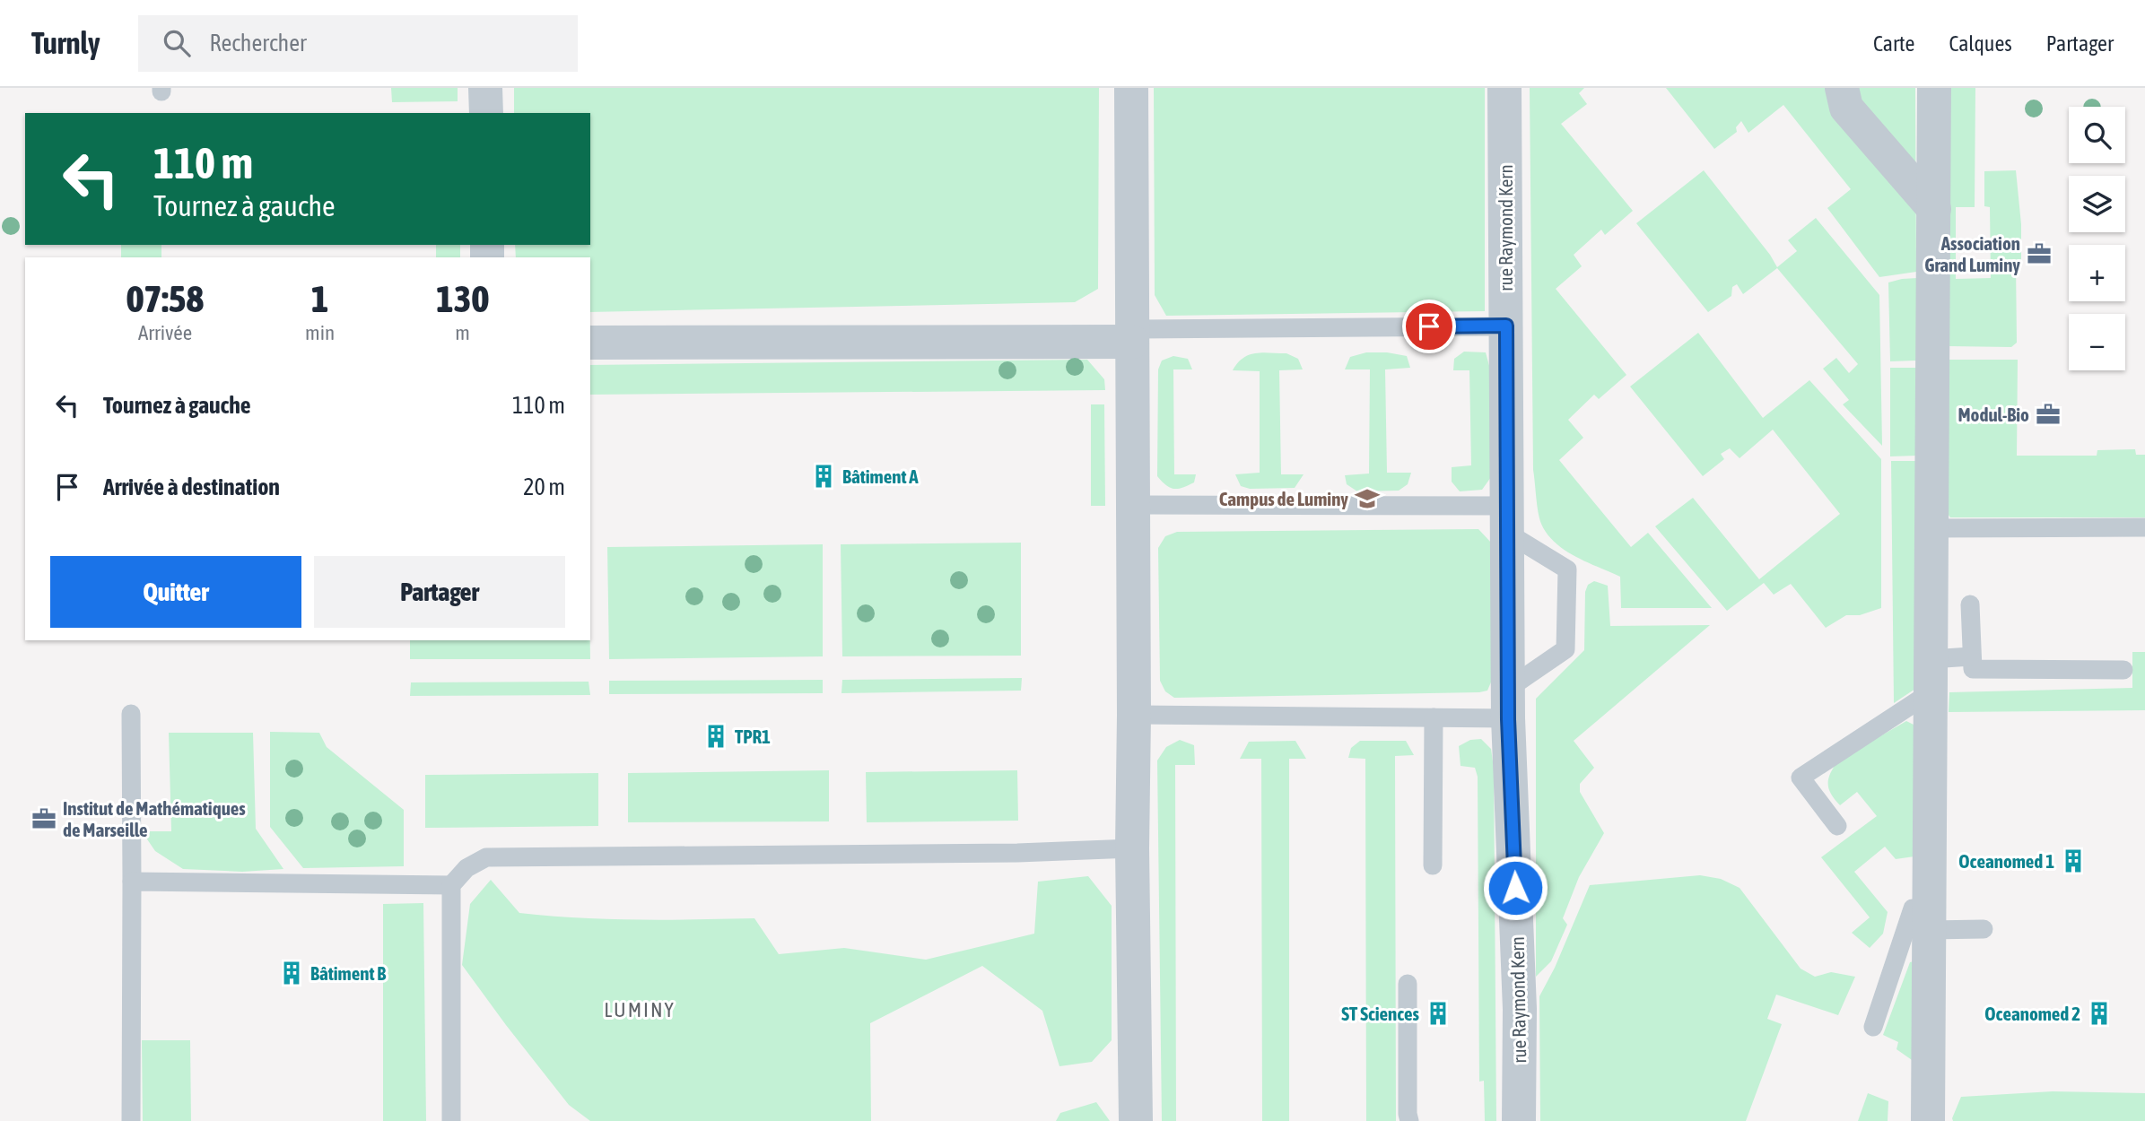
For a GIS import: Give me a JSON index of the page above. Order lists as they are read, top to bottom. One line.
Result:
{"streets":{"street":["rue Raymond Kern"]},"districts":["LUMINY"],"places":{"office":["Association Grand Luminy","Modul-Bio","Institut de Mathématiques de Marseille"],"building":["Bâtiment A","TPR1","Oceanomed 1","Bâtiment B","ST Sciences","Oceanomed 2"],"school or university":["Campus de Luminy"]},"page":{"header":"Turnly","search":"Rechercher","nav":["Carte","Calques","Partager"],"map_buttons":["+","−"],"turn":["110 m","Tournez à gauche"],"eta":["07:58","Arrivée","1","min","130","m"],"list":[{"name":"Tournez à gauche","value":"110 m"},{"name":"Arrivée à destination","value":"20 m"}],"buttons":["Quitter","Partager"]}}
